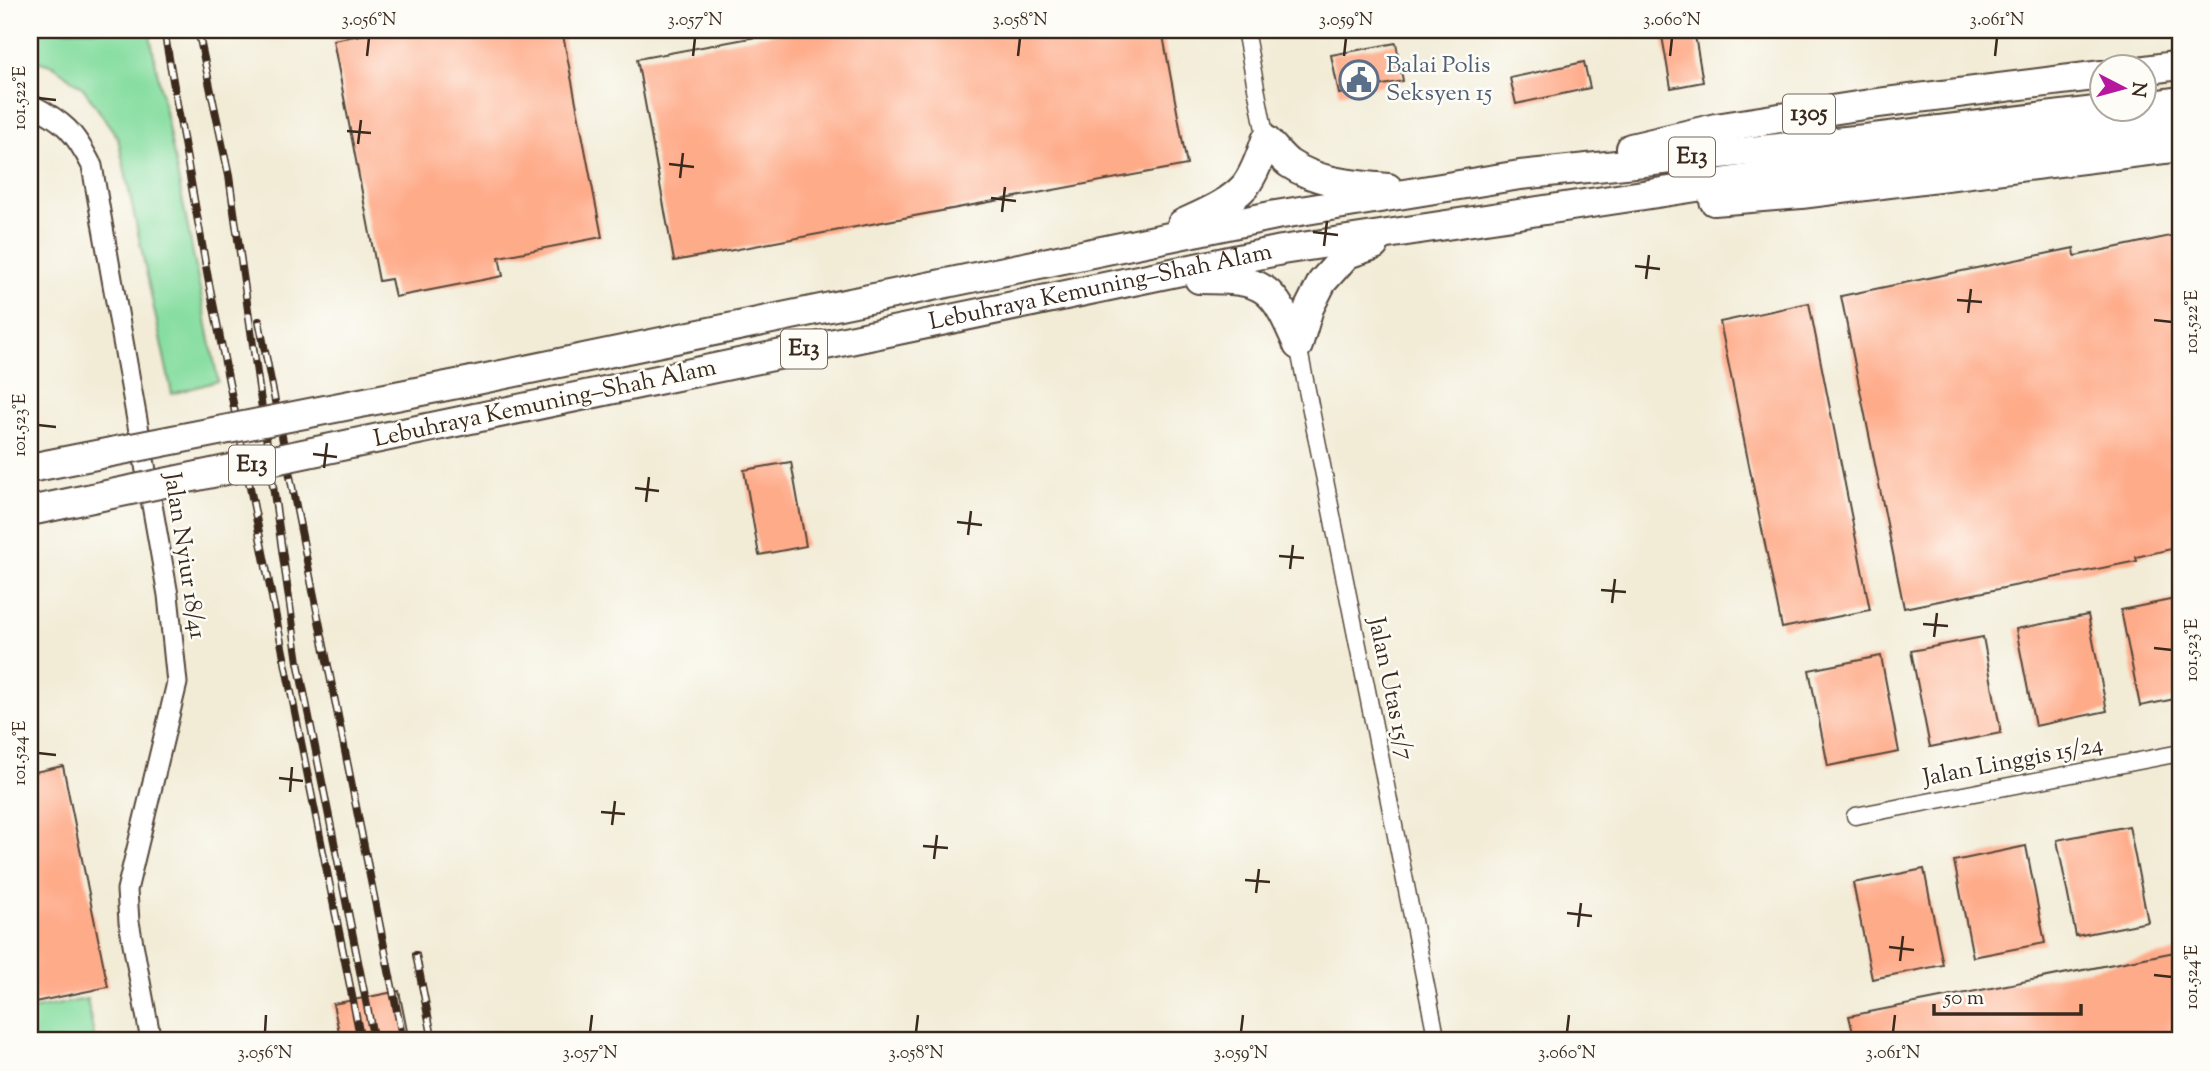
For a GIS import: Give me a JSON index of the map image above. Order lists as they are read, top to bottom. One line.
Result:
{"streets":{"highway":["1305","E13","Lebuhraya Kemuning–Shah Alam"],"street":["Jalan Nyiur 18/41","Jalan Utas 15/7","Jalan Linggis 15/24"]},"crossings":[["1305","Lebuhraya Kemuning–Shah Alam"]],"places":{"public building":["Balai Polis Seksyen 15"]},"scale_bar":"50 m","north":"right","coordinates":["3.056°N","3.057°N","3.058°N","3.059°N","3.060°N","3.061°N","101.522°E","101.523°E","101.524°E"]}
